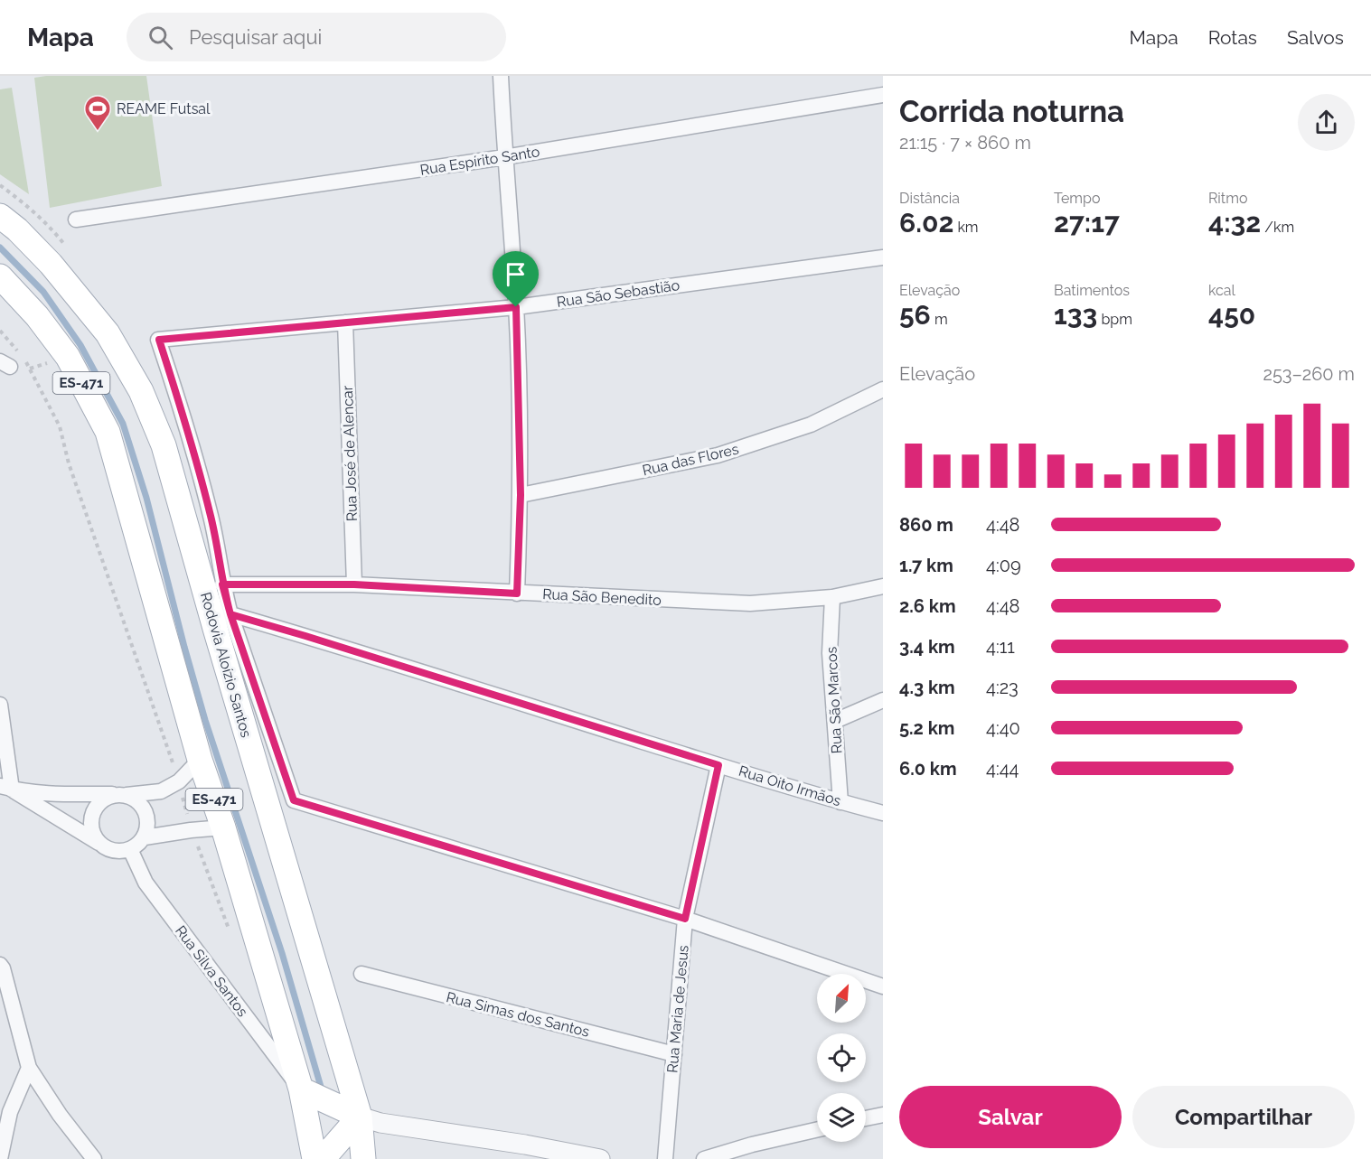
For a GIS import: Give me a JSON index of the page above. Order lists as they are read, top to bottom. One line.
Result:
{"streets":{"main road":["ES-471","Rodovia Aloízio Santos"],"street":["Rua Espírito Santo","Rua São Sebastião","Rua José de Alencar","Rua das Flores","Rua São Benedito","Rua São Marcos","Rua Oito Irmãos","Rua Silva Santos","Rua Maria de Jesus","Rua Simas dos Santos"]},"crossings":[["Rua São Sebastião","Rua José de Alencar"],["Rua São Sebastião","Rua São Benedito"],["ES-471","Rua Silva Santos"],["Rua José de Alencar","Rua São Benedito"],["Rua São Benedito","Rua São Marcos"],["Rua São Marcos","Rua Oito Irmãos"],["Rua Oito Irmãos","Rua Maria de Jesus"],["Rua Maria de Jesus","Rua Simas dos Santos"]],"places":{"sports":["REAME Futsal"]},"north":"top right","page":{"header":"Mapa","search":"Pesquisar aqui","nav":["Mapa","Rotas","Salvos"],"heading":["Corrida noturna","21:15 · 7 × 860 m"],"stats":[["Distância","6.02 km"],["Tempo","27:17"],["Ritmo","4:32 /km"],["Elevação","56 m"],["Batimentos","133 bpm"],["kcal","450"]],"chart":["Elevação","253–260 m"],"list":[{"name":"860 m","note":"4:48"},{"name":"1.7 km","note":"4:09"},{"name":"2.6 km","note":"4:48"},{"name":"3.4 km","note":"4:11"},{"name":"4.3 km","note":"4:23"},{"name":"5.2 km","note":"4:40"},{"name":"6.0 km","note":"4:44"}],"buttons":["Salvar","Compartilhar"]}}
